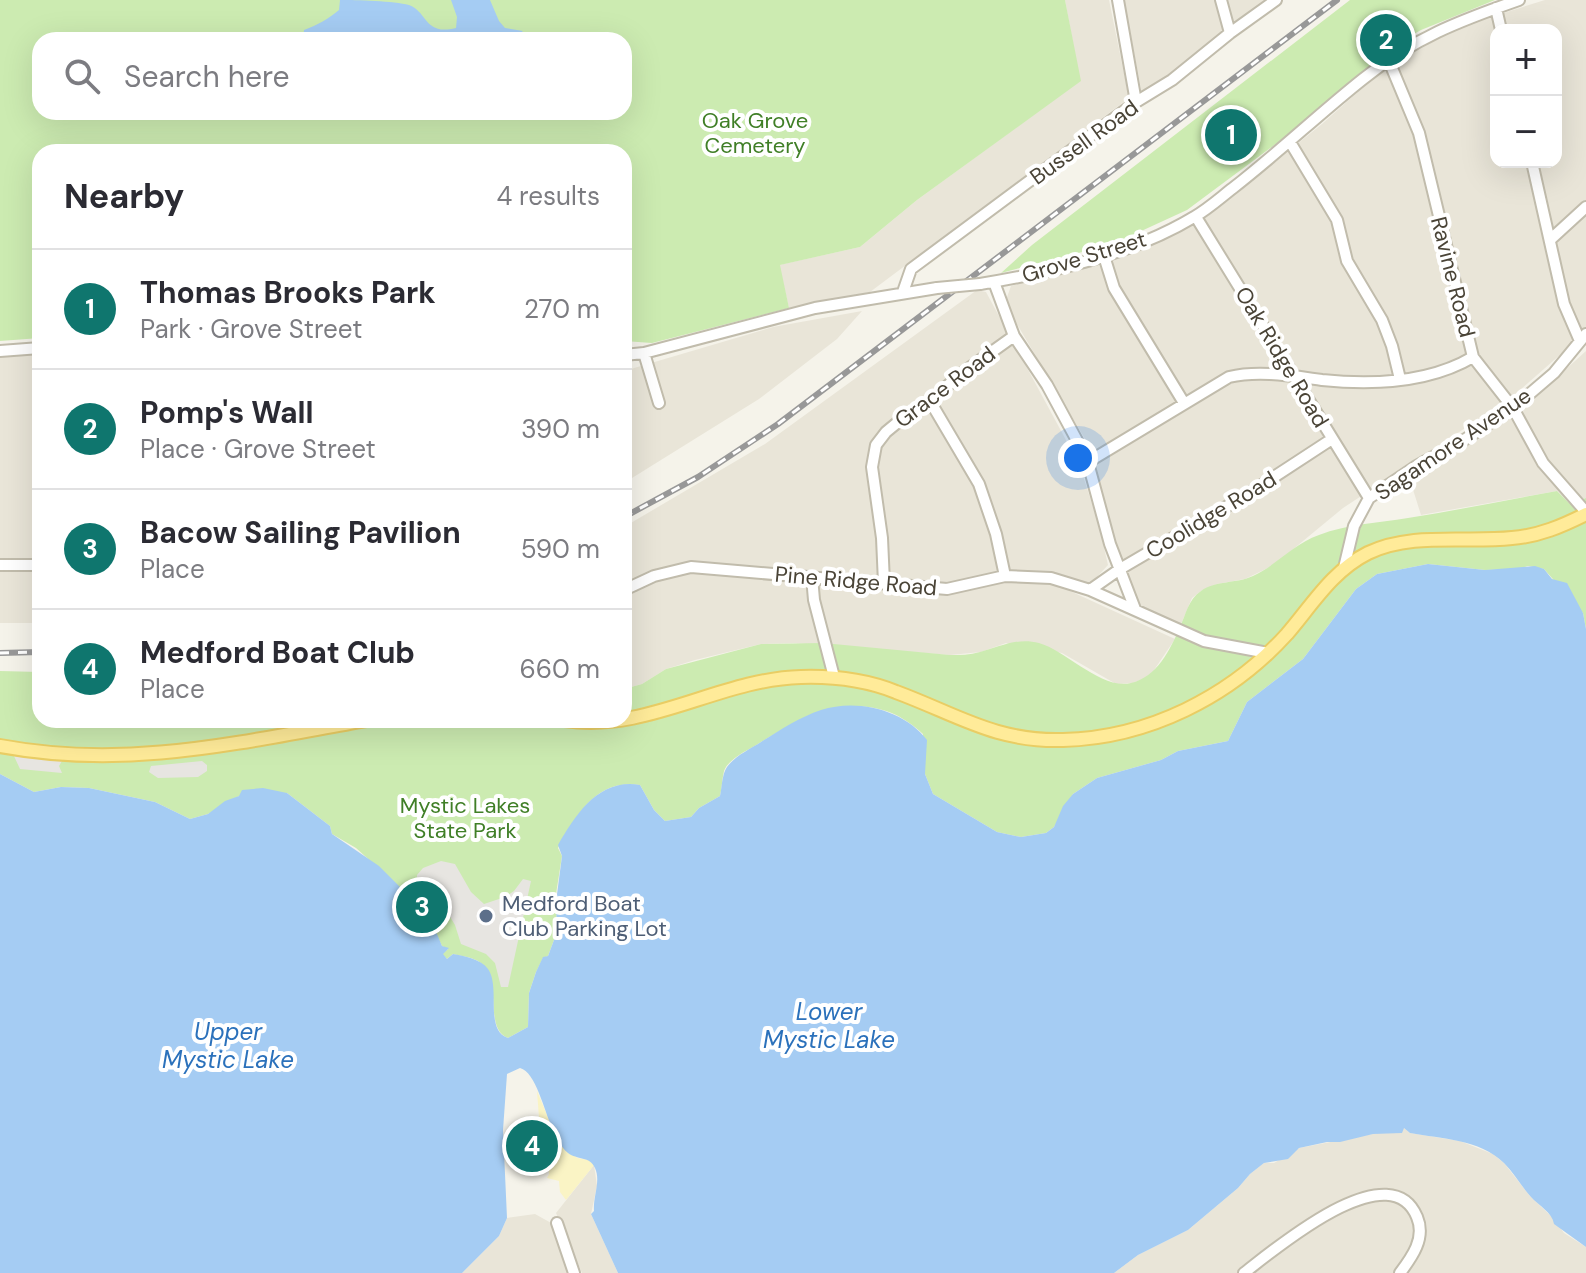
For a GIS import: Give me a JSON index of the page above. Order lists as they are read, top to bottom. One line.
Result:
{"streets":{"street":["Bussell Road","Grove Street","Ravine Road","Oak Ridge Road","Grace Road","Sagamore Avenue","Coolidge Road","Pine Ridge Road"]},"crossings":[["Bussell Road","Grove Street"],["Grove Street","Ravine Road"],["Grove Street","Oak Ridge Road"],["Ravine Road","Sagamore Avenue"],["Oak Ridge Road","Sagamore Avenue"],["Oak Ridge Road","Coolidge Road"],["Grace Road","Pine Ridge Road"],["Coolidge Road","Pine Ridge Road"]],"water":["Lower Mystic Lake","Upper Mystic Lake"],"parks":["Oak Grove Cemetery","Mystic Lakes State Park"],"places":["Medford Boat Club Parking Lot"],"page":{"pins":["2","1","3","4"],"map_buttons":["+","−"],"search":"Search here","heading":["Nearby","4 results"],"list":[{"mark":"1","name":"Thomas Brooks Park","note":"Park · Grove Street","value":"270 m"},{"mark":"2","name":"Pomp's Wall","note":"Place · Grove Street","value":"390 m"},{"mark":"3","name":"Bacow Sailing Pavilion","note":"Place","value":"590 m"},{"mark":"4","name":"Medford Boat Club","note":"Place","value":"660 m"}]}}
